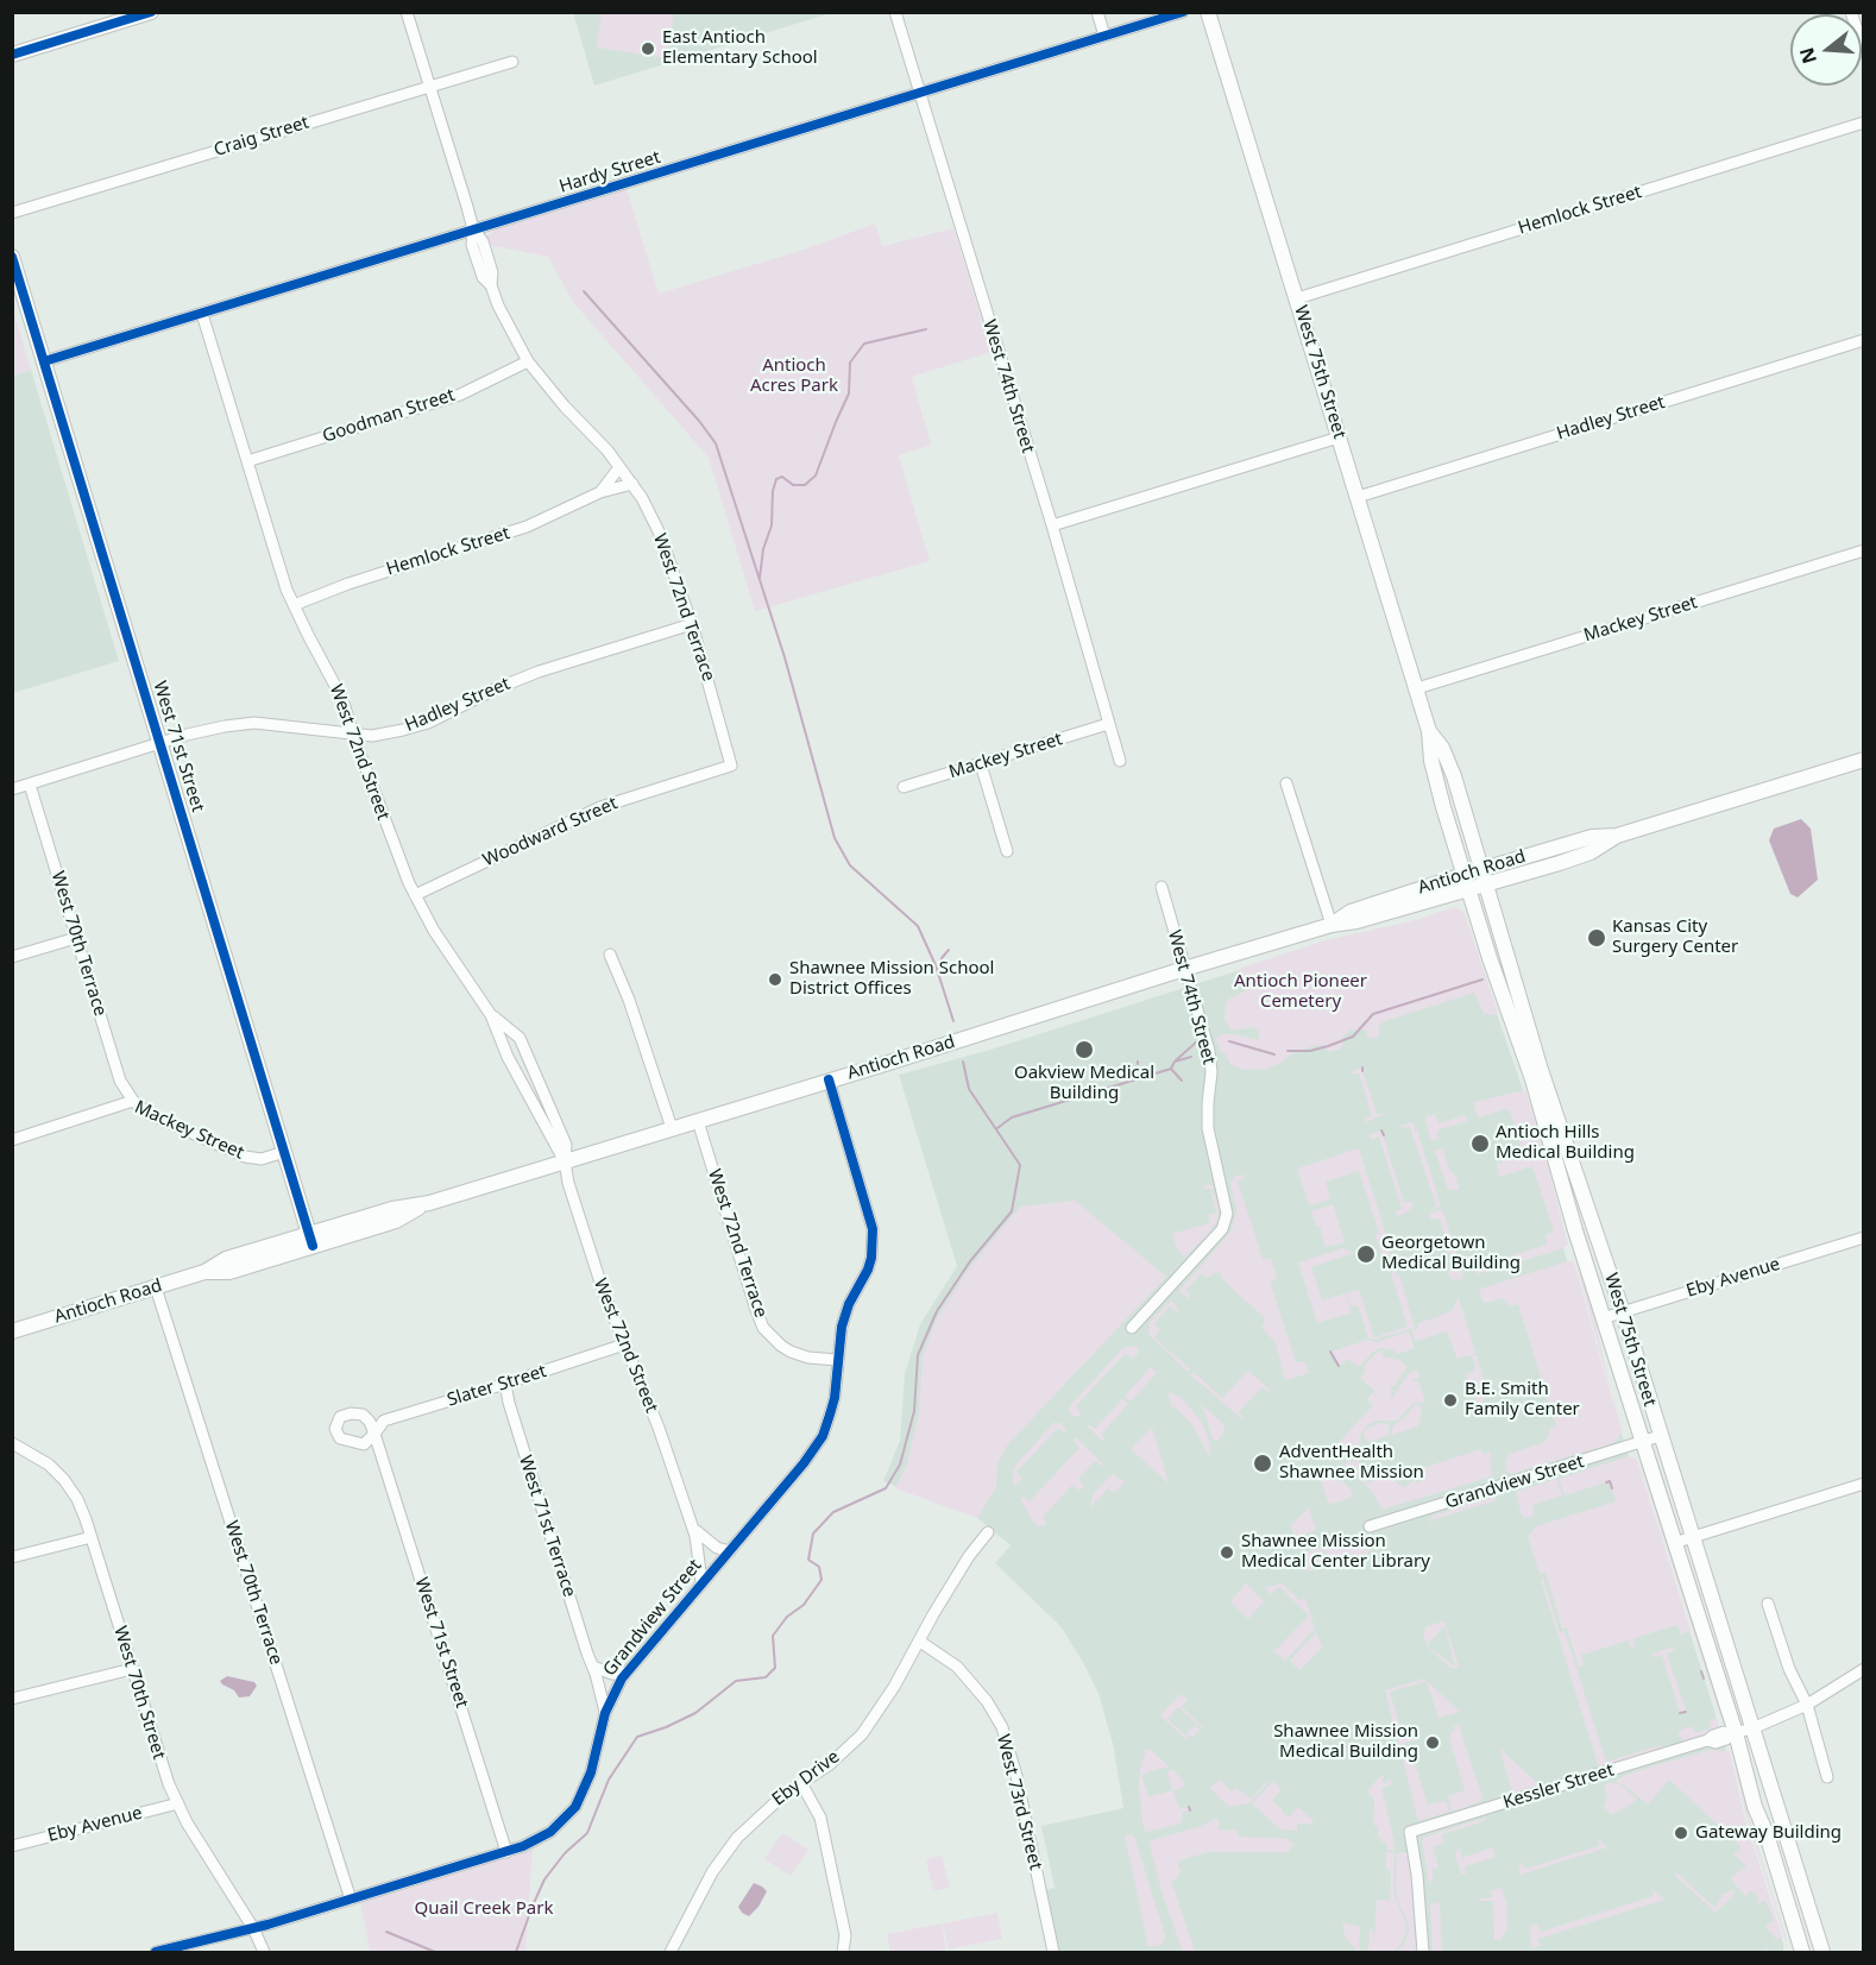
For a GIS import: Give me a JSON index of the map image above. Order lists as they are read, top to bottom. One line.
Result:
{"streets":{"main road":["West 75th Street","West 71st Street","Antioch Road"],"street":["Craig Street","Hardy Street","Hemlock Street","West 74th Street","Goodman Street","Hadley Street","West 72nd Terrace","Mackey Street","West 72nd Street","Woodward Street","West 70th Terrace","Eby Avenue","Slater Street","Grandview Street","West 71st Terrace","West 70th Street","Eby Drive","Kessler Street","West 73rd Street"]},"crossings":[["Craig Street","West 72nd Terrace"],["Hardy Street","West 74th Street"],["Hardy Street","West 72nd Terrace"],["Hardy Street","West 71st Street"],["Hardy Street","West 72nd Street"],["Hemlock Street","West 75th Street"],["Hemlock Street","West 72nd Terrace"],["Hemlock Street","West 72nd Street"],["West 75th Street","Hadley Street"],["West 75th Street","Mackey Street"],["West 75th Street","Antioch Road"],["West 75th Street","Eby Avenue"],["West 75th Street","Grandview Street"],["West 75th Street","Kessler Street"],["West 74th Street","Mackey Street"],["West 74th Street","Antioch Road"],["Goodman Street","West 72nd Terrace"],["Goodman Street","West 72nd Street"],["Hadley Street","West 72nd Terrace"],["Hadley Street","West 71st Street"],["Hadley Street","West 72nd Street"],["Hadley Street","West 70th Terrace"],["West 72nd Terrace","Woodward Street"],["West 72nd Terrace","Antioch Road"],["West 72nd Terrace","Grandview Street"],["Mackey Street","West 71st Street"],["Mackey Street","West 70th Terrace"],["West 71st Street","Antioch Road"],["West 71st Street","Slater Street"],["West 71st Street","Grandview Street"],["West 72nd Street","Woodward Street"],["West 72nd Street","Antioch Road"],["West 72nd Street","Slater Street"],["West 72nd Street","Grandview Street"],["Antioch Road","West 70th Terrace"],["Antioch Road","Grandview Street"],["West 70th Terrace","Grandview Street"],["Eby Avenue","West 70th Street"],["Slater Street","West 71st Terrace"],["Grandview Street","West 71st Terrace"],["Grandview Street","West 70th Street"],["Eby Drive","West 73rd Street"]],"parks":["Antioch Acres Park","Antioch Pioneer Cemetery","Quail Creek Park"],"places":["East Antioch Elementary School","Kansas City Surgery Center","Shawnee Mission School District Offices","Oakview Medical Building","Antioch Hills Medical Building","Georgetown Medical Building","B.E. Smith Family Center","AdventHealth Shawnee Mission","Shawnee Mission Medical Center Library","Shawnee Mission Medical Building","Gateway Building"],"north":"left"}
